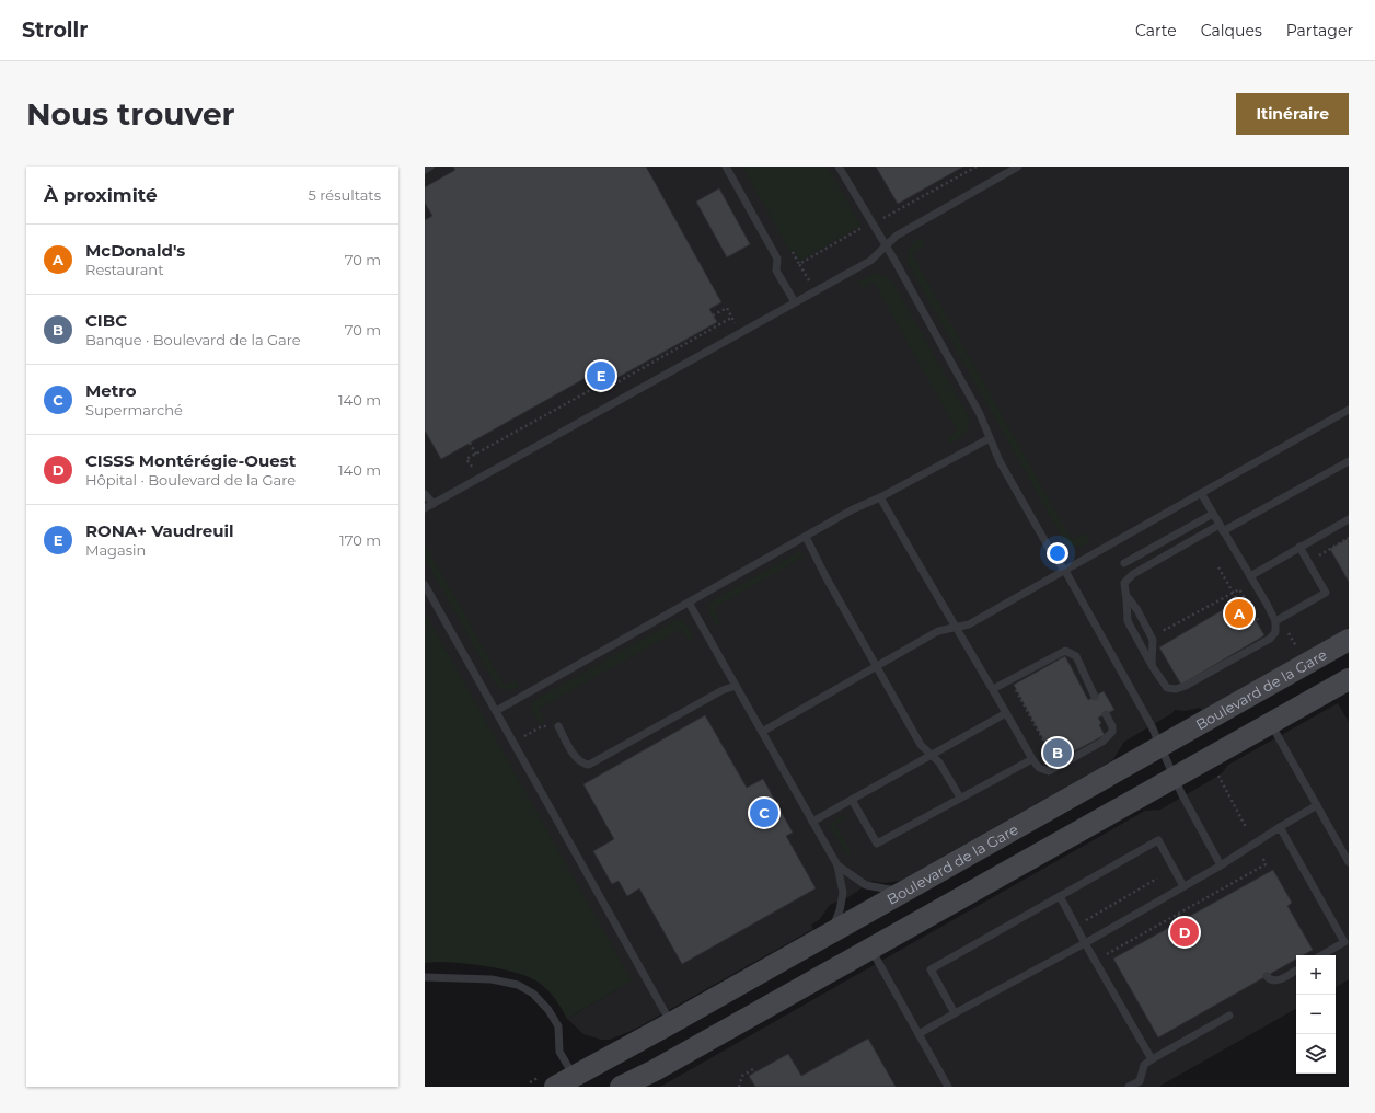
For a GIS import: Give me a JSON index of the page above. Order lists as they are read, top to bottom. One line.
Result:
{"streets":{"main road":["Boulevard de la Gare"]},"page":{"header":"Strollr","nav":["Carte","Calques","Partager"],"buttons":"Itinéraire","title":"Nous trouver","heading":["À proximité","5 résultats"],"list":[{"mark":"A","name":"McDonald's","note":"Restaurant","value":"70 m"},{"mark":"B","name":"CIBC","note":"Banque · Boulevard de la Gare","value":"70 m"},{"mark":"C","name":"Metro","note":"Supermarché","value":"140 m"},{"mark":"D","name":"CISSS Montérégie-Ouest","note":"Hôpital · Boulevard de la Gare","value":"140 m"},{"mark":"E","name":"RONA+ Vaudreuil","note":"Magasin","value":"170 m"}],"pins":["E","A","B","C","D"],"map_buttons":["+","−"]}}
